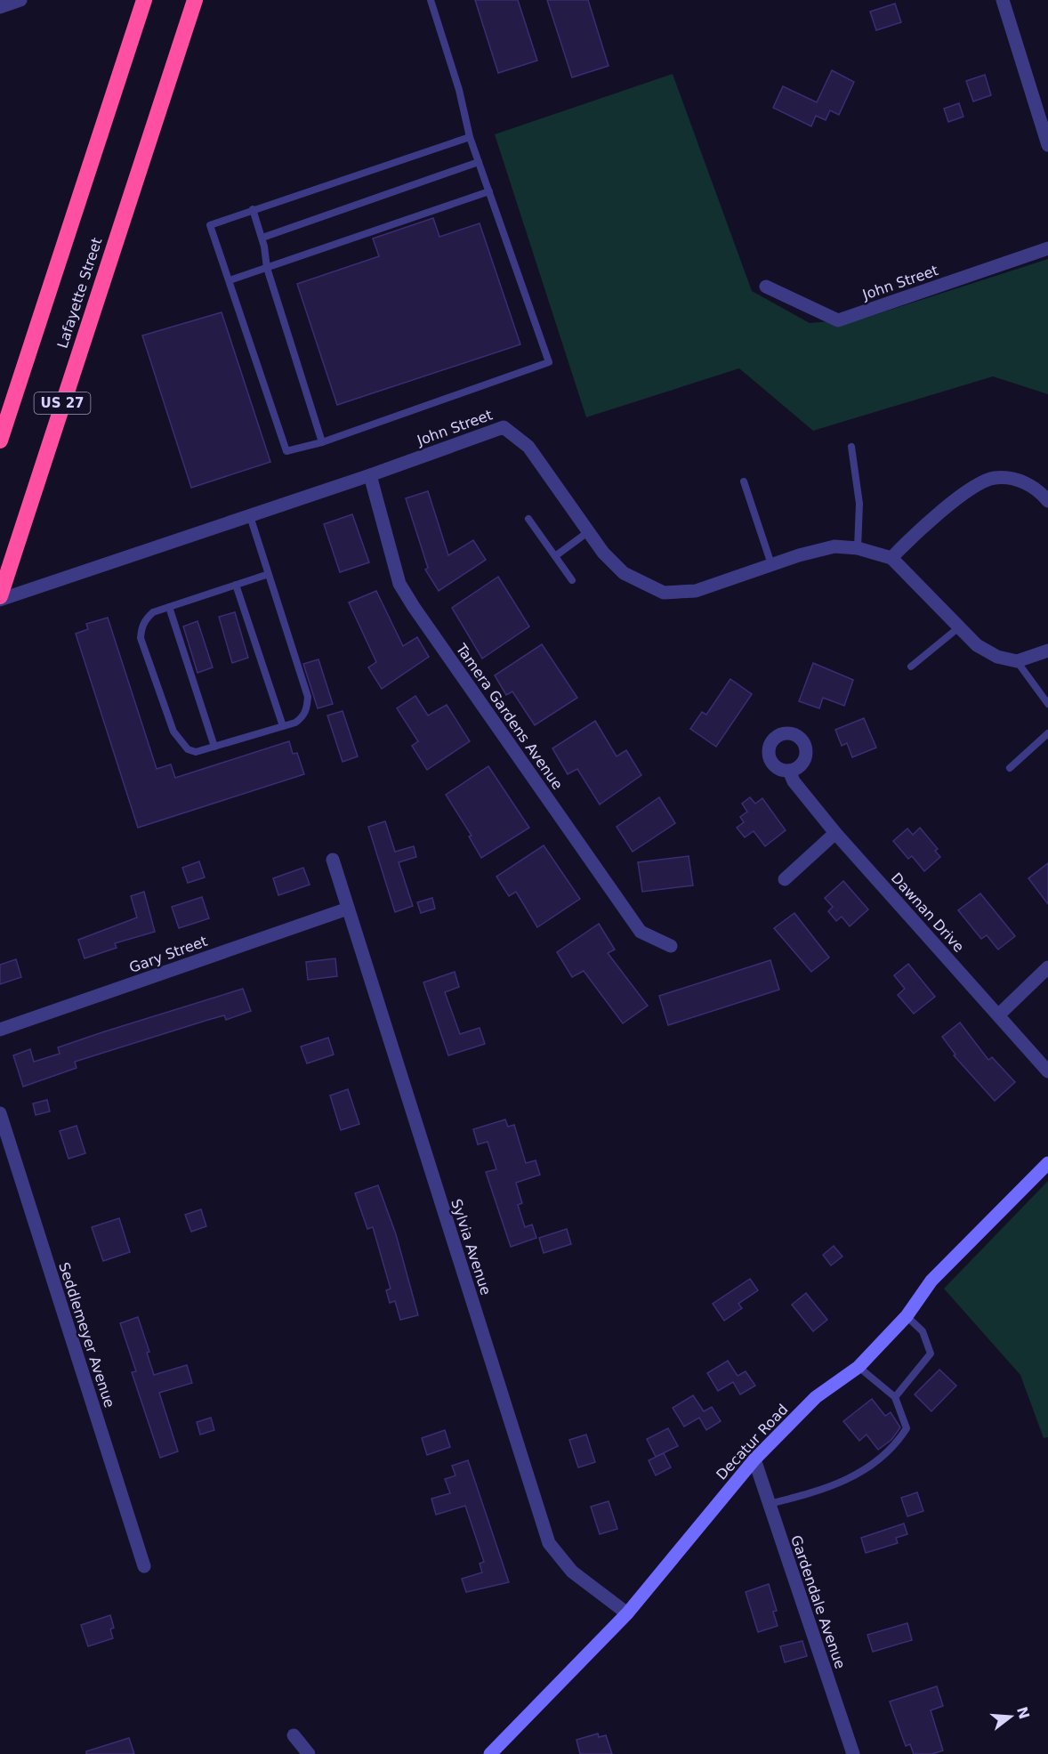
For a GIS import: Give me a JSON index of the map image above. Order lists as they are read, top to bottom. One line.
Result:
{"streets":{"highway":["Lafayette Street","US 27"],"street":["John Street","Tamera Gardens Avenue","Dawnan Drive","Gary Street","Sylvia Avenue","Seddlemeyer Avenue","Decatur Road","Gardendale Avenue"]},"crossings":[["John Street","Lafayette Street"],["John Street","Tamera Gardens Avenue"],["Gary Street","Sylvia Avenue"],["Sylvia Avenue","Decatur Road"],["Decatur Road","Gardendale Avenue"]],"north":"right"}
